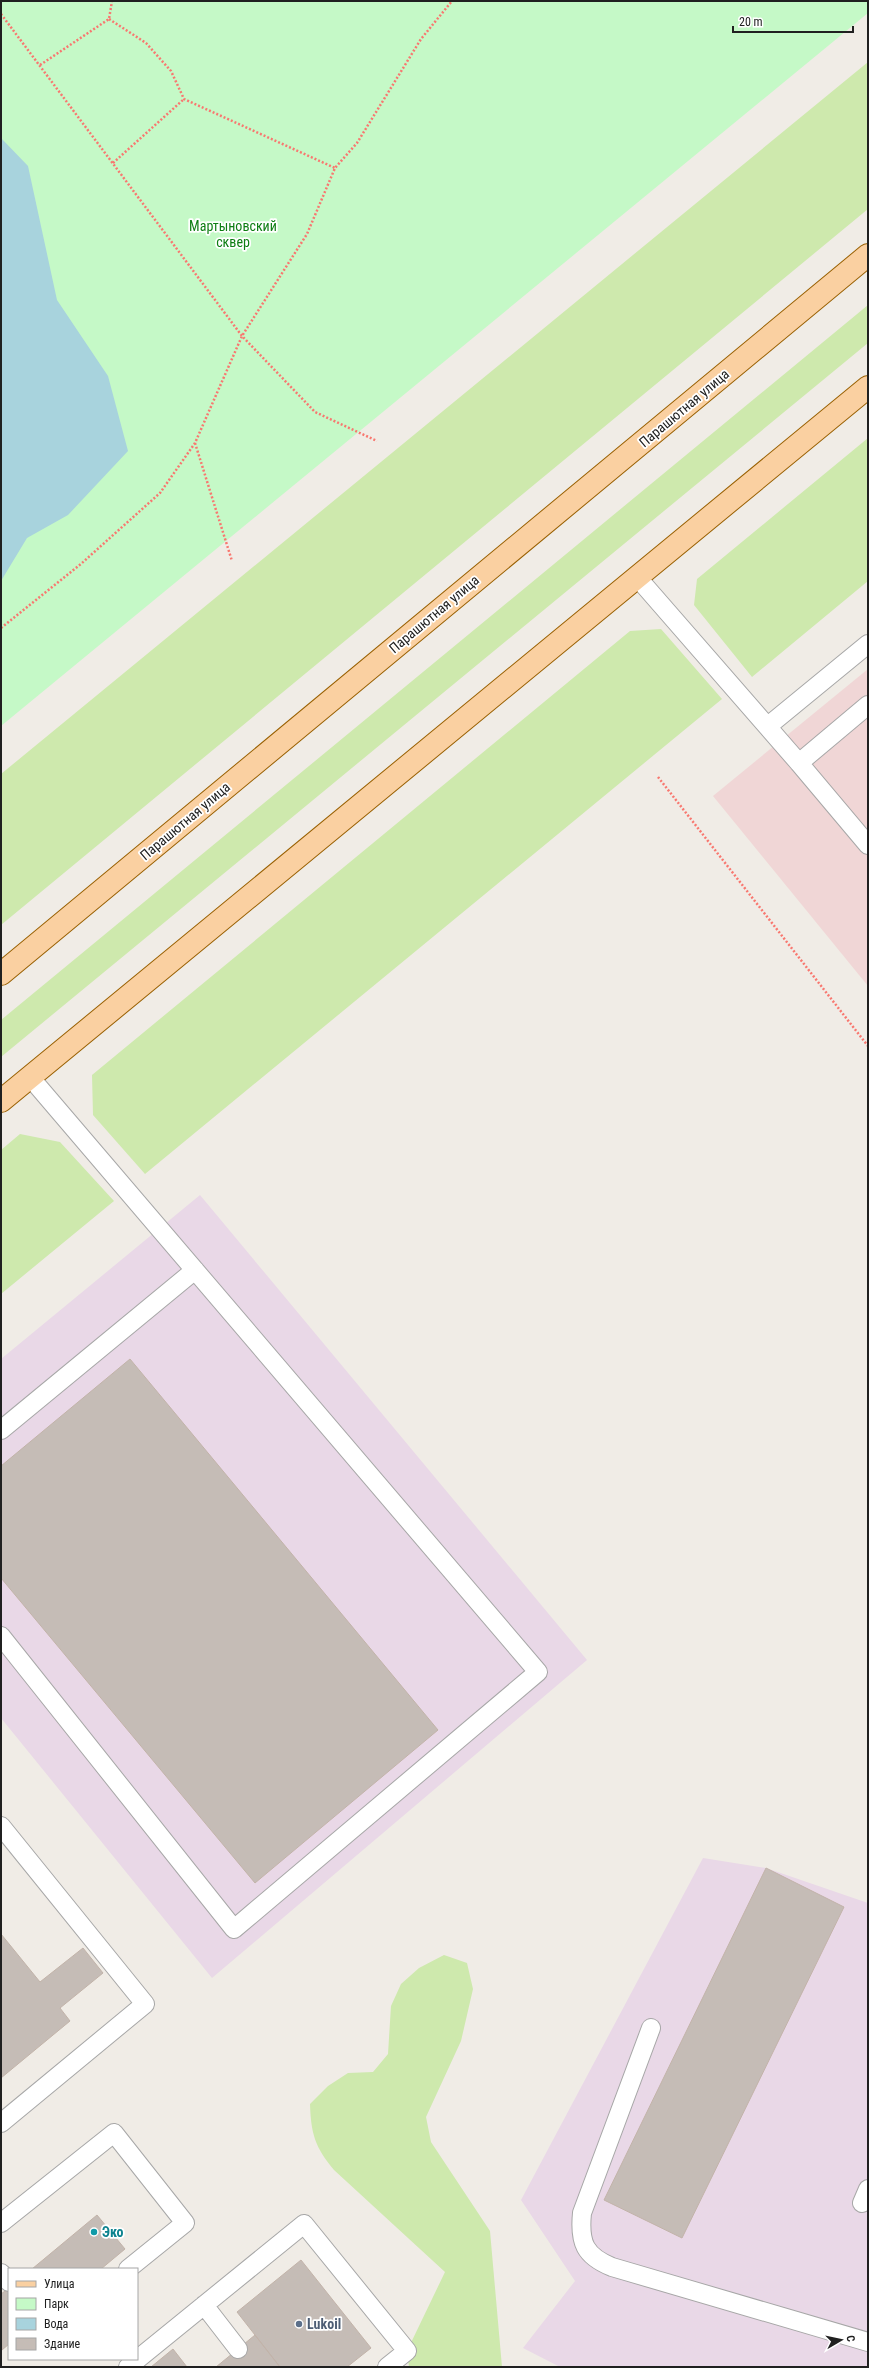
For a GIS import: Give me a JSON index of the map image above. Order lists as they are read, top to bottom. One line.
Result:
{"streets":{"main road":["Парашютная улица"]},"parks":["Мартыновский сквер"],"places":["Эко","Lukoil"],"legend":["Улица","Парк","Вода","Здание"],"scale_bar":"20 m","north":"right"}
